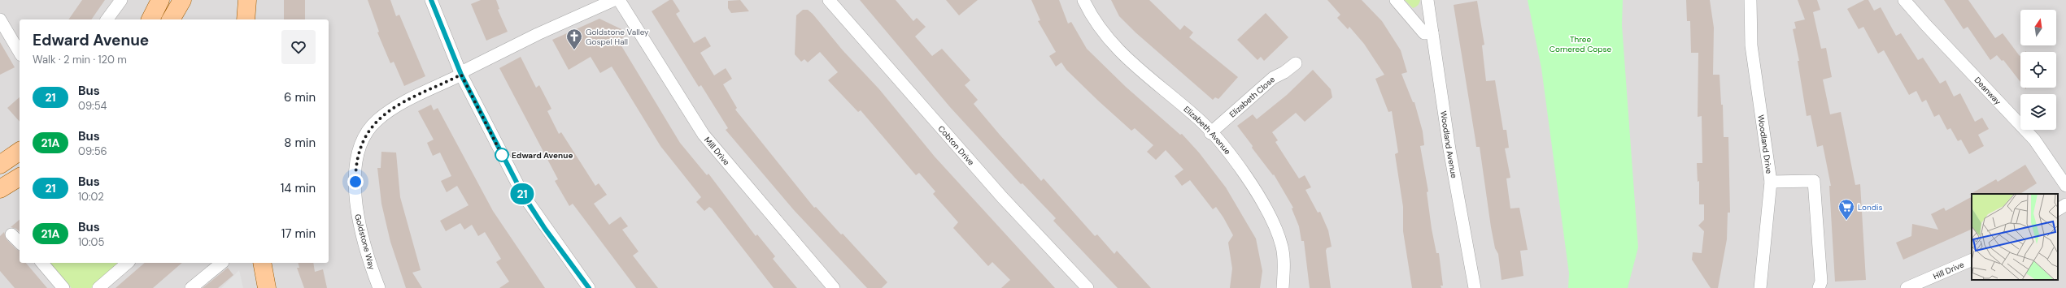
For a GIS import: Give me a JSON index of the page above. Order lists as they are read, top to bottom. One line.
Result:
{"streets":{"street":["Deanway","Elizabeth Close","Elizabeth Avenue","Woodland Drive","Woodland Avenue","Cobton Drive","Mill Drive","Goldstone Way","Hill Drive"]},"crossings":[["Elizabeth Close","Elizabeth Avenue"]],"parks":["Three Cornered Copse"],"places":{"church":["Goldstone Valley Gospel Hall"],"other":["Edward Avenue"],"supermarket":["Londis"]},"lines":["bus line 21"],"north":"top","page":{"on_map":"21","heading":["Edward Avenue","Walk · 2 min · 120 m"],"list":[{"mark":"21","name":"Bus","note":"09:54","value":"6 min"},{"mark":"21A","name":"Bus","note":"09:56","value":"8 min"},{"mark":"21","name":"Bus","note":"10:02","value":"14 min"},{"mark":"21A","name":"Bus","note":"10:05","value":"17 min"}]}}
